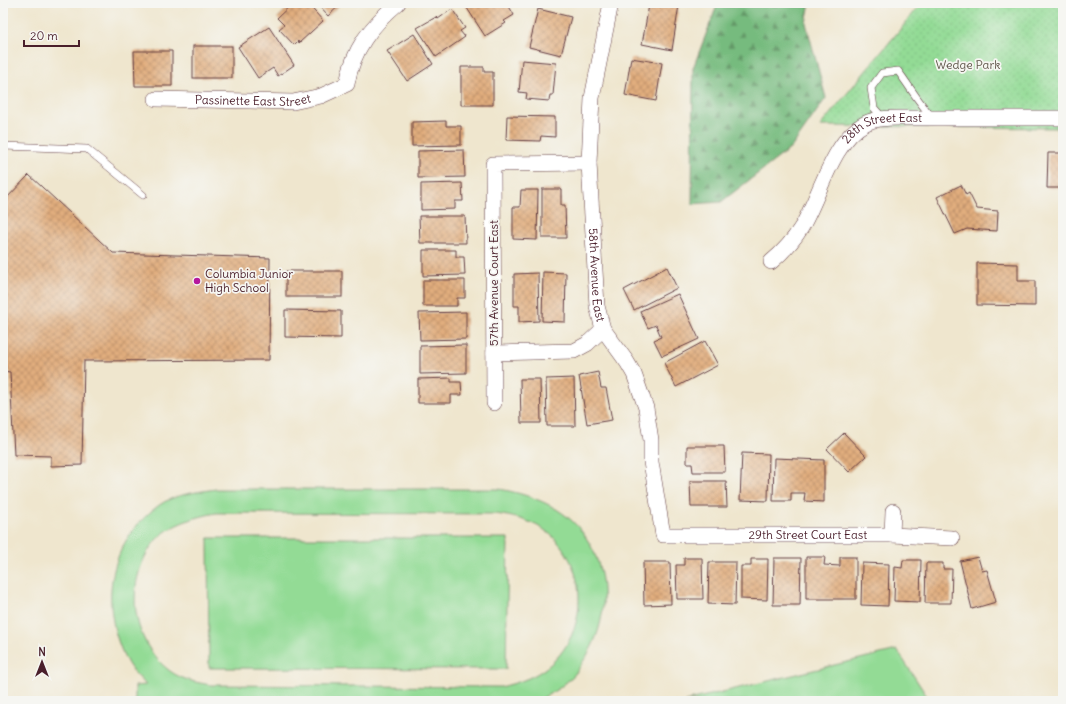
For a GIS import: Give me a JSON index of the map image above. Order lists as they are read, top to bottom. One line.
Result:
{"streets":{"street":["Passinette East Street","28th Street East","58th Avenue East","57th Avenue Court East","29th Street Court East"]},"crossings":[["58th Avenue East","57th Avenue Court East"],["58th Avenue East","29th Street Court East"]],"parks":["Wedge Park"],"places":["Columbia Junior High School"],"scale_bar":"20 m","north":"top"}
